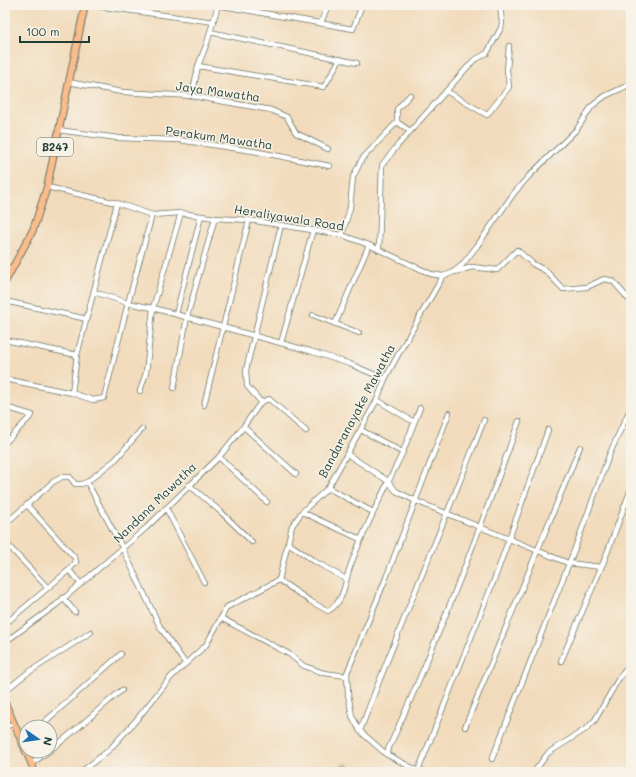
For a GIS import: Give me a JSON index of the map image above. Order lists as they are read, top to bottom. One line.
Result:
{"streets":{"main road":["B247"],"street":["Jaya Mawatha","Perakum Mawatha","Heraliyawala Road","Bandaranayake Mawatha","Nandana Mawatha"]},"crossings":[["Jaya Mawatha","B247"],["Perakum Mawatha","B247"],["B247","Heraliyawala Road"],["Heraliyawala Road","Bandaranayake Mawatha"]],"scale_bar":"100 m","north":"right"}
